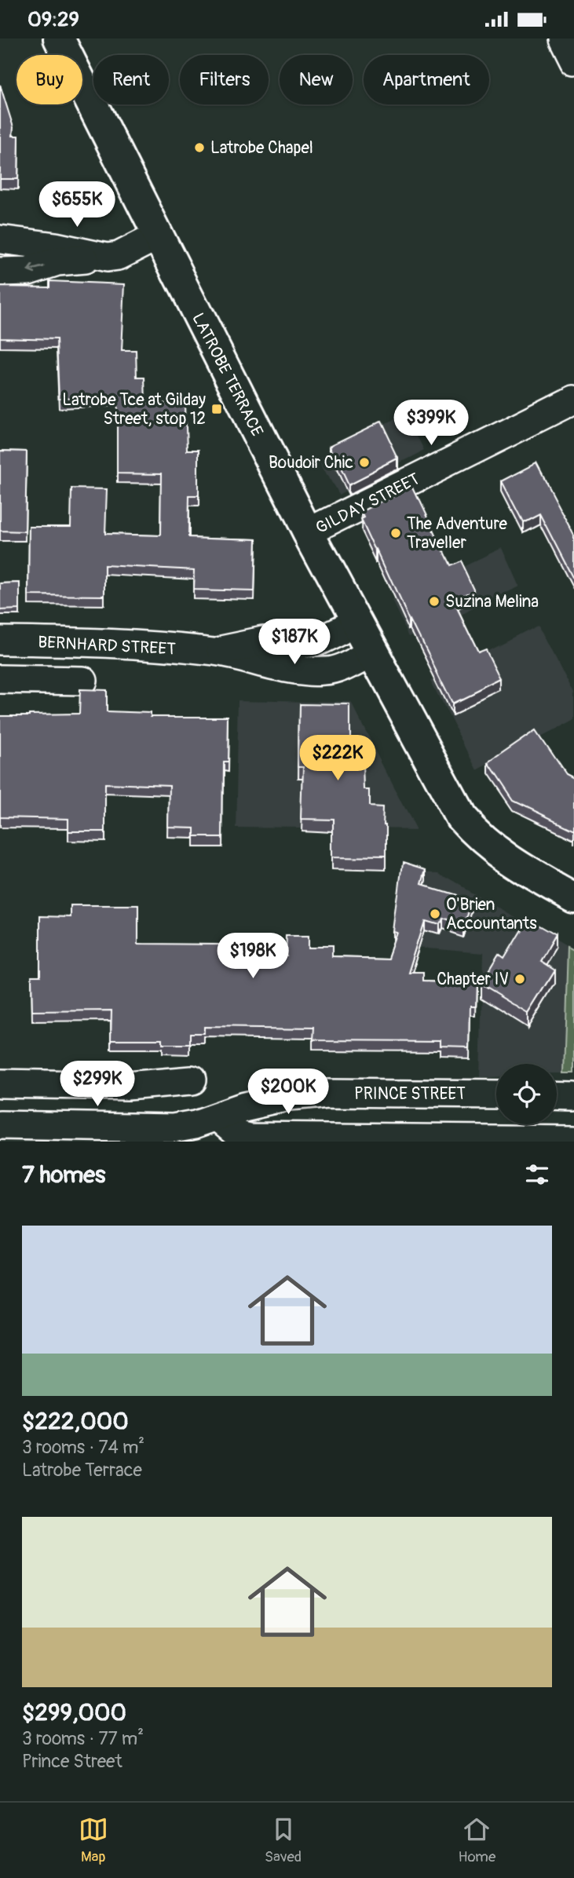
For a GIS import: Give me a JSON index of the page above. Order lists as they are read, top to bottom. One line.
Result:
{"streets":{"main road":["LATROBE TERRACE"],"street":["GILDAY STREET","BERNHARD STREET","PRINCE STREET"]},"crossings":[["LATROBE TERRACE","GILDAY STREET"],["LATROBE TERRACE","BERNHARD STREET"]],"places":{"other":["Latrobe Chapel","Boudoir Chic","The Adventure Traveller","Suzina Melina","O'Brien Accountants","Chapter IV"],"transit":["Latrobe Tce at Gilday Street, stop 12"]},"page":{"status":"09:29","chip":["Buy","Rent","Filters","New","Apartment"],"price":["$655K","$399K","$187K","$222K","$198K","$299K","$200K"],"heading":"7 homes","list":[{"name":"$222,000","note":"3 rooms · 74 m² · Latrobe Terrace"},{"name":"$299,000","note":"3 rooms · 77 m² · Prince Street"}],"tabs":["Map","Saved","Home"]}}
